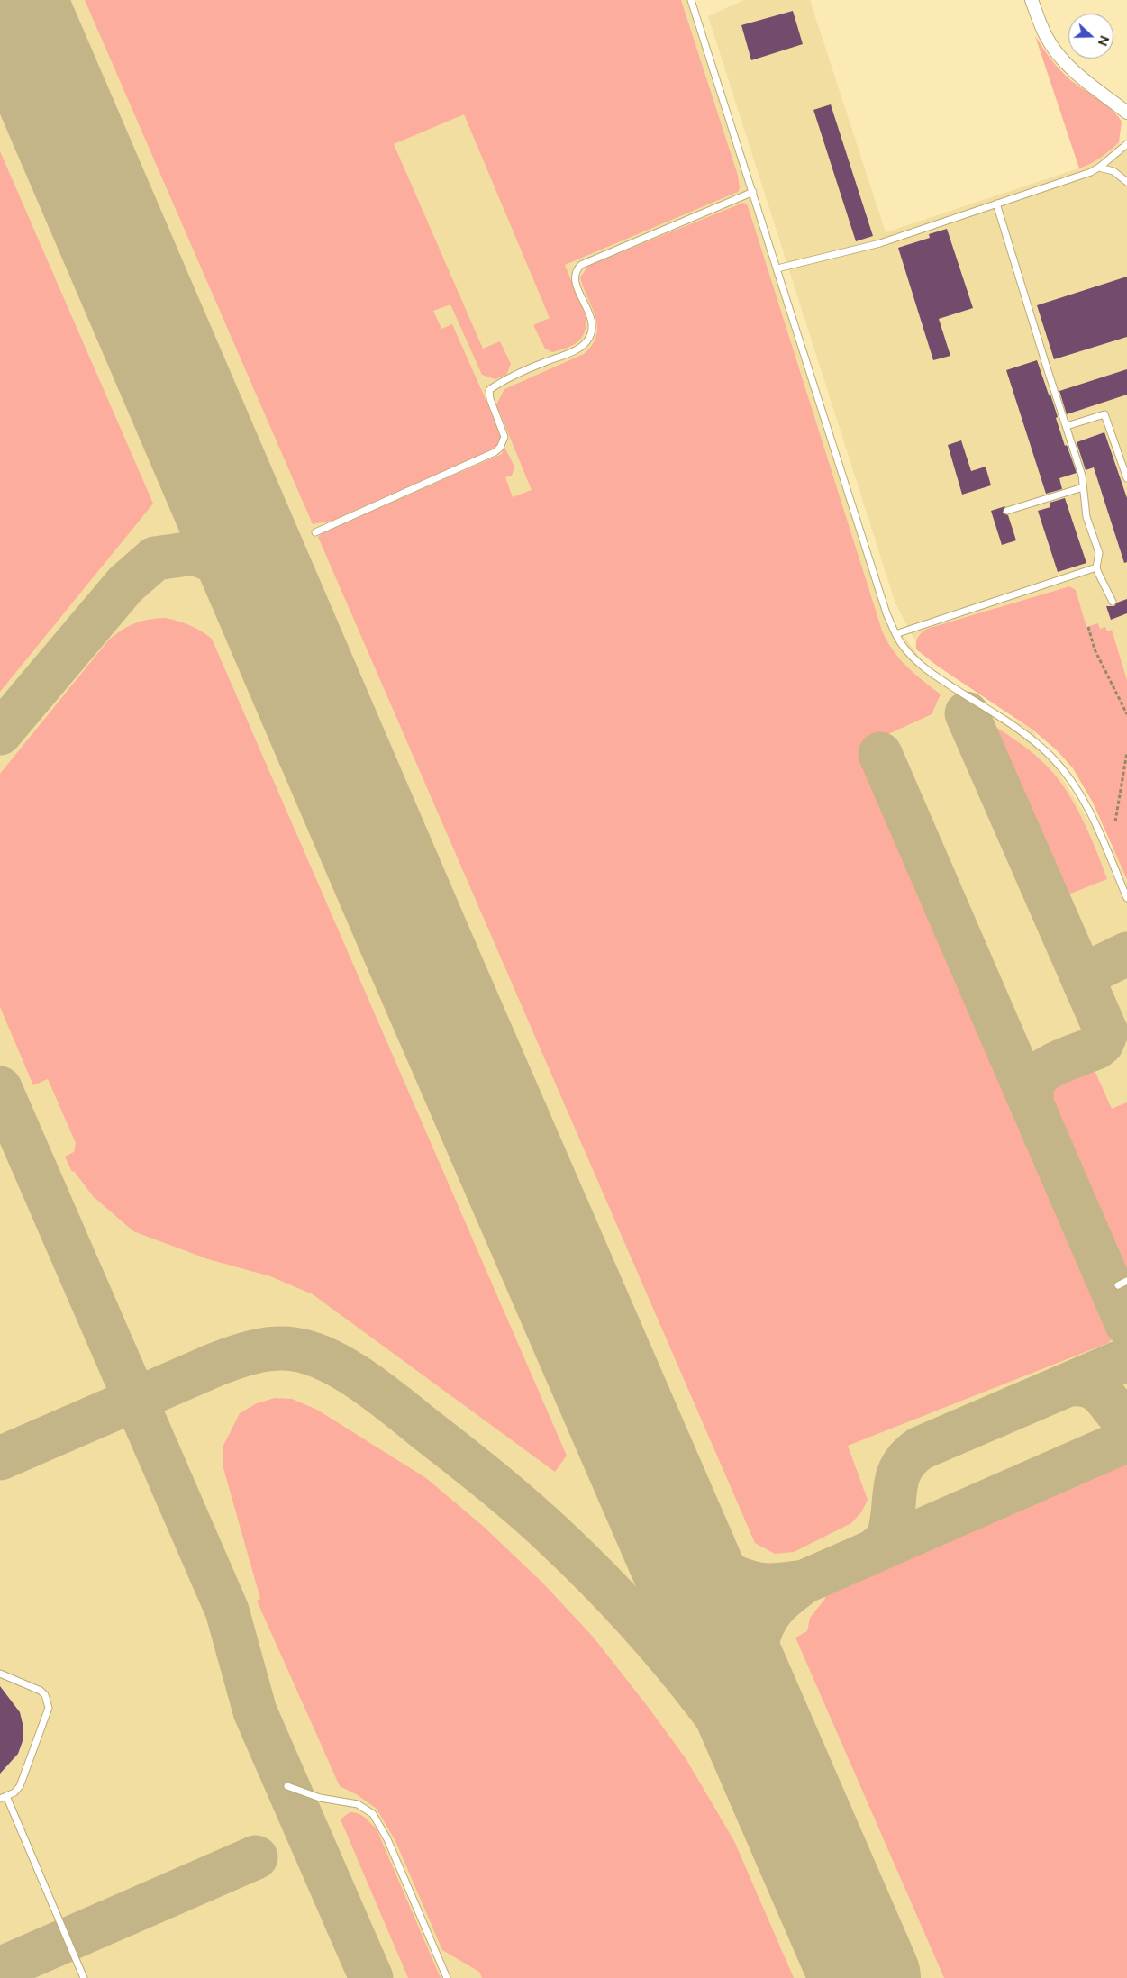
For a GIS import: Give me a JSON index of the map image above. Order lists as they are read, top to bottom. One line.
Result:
{"north":"right"}
